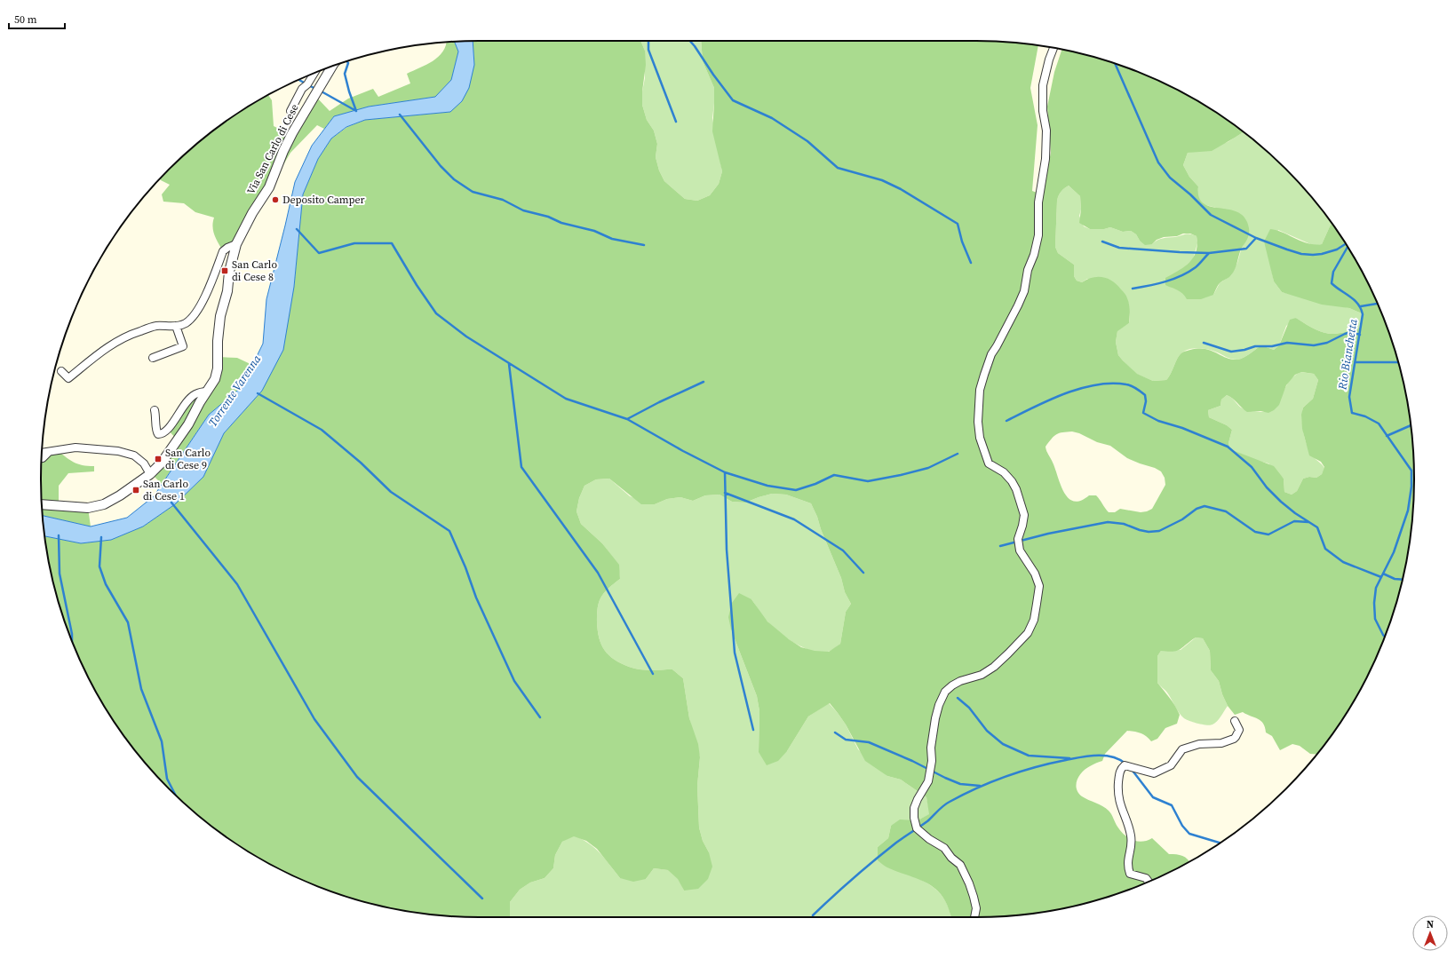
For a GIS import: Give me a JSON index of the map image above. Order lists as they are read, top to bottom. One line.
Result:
{"streets":{"street":["Via San Carlo di Cese"]},"water":["Rio Bianchetta","Torrente Varenna"],"places":{"other":["Deposito Camper"],"transit":["San Carlo di Cese 8","San Carlo di Cese 9","San Carlo di Cese 1"]},"scale_bar":"50 m","north":"top"}
